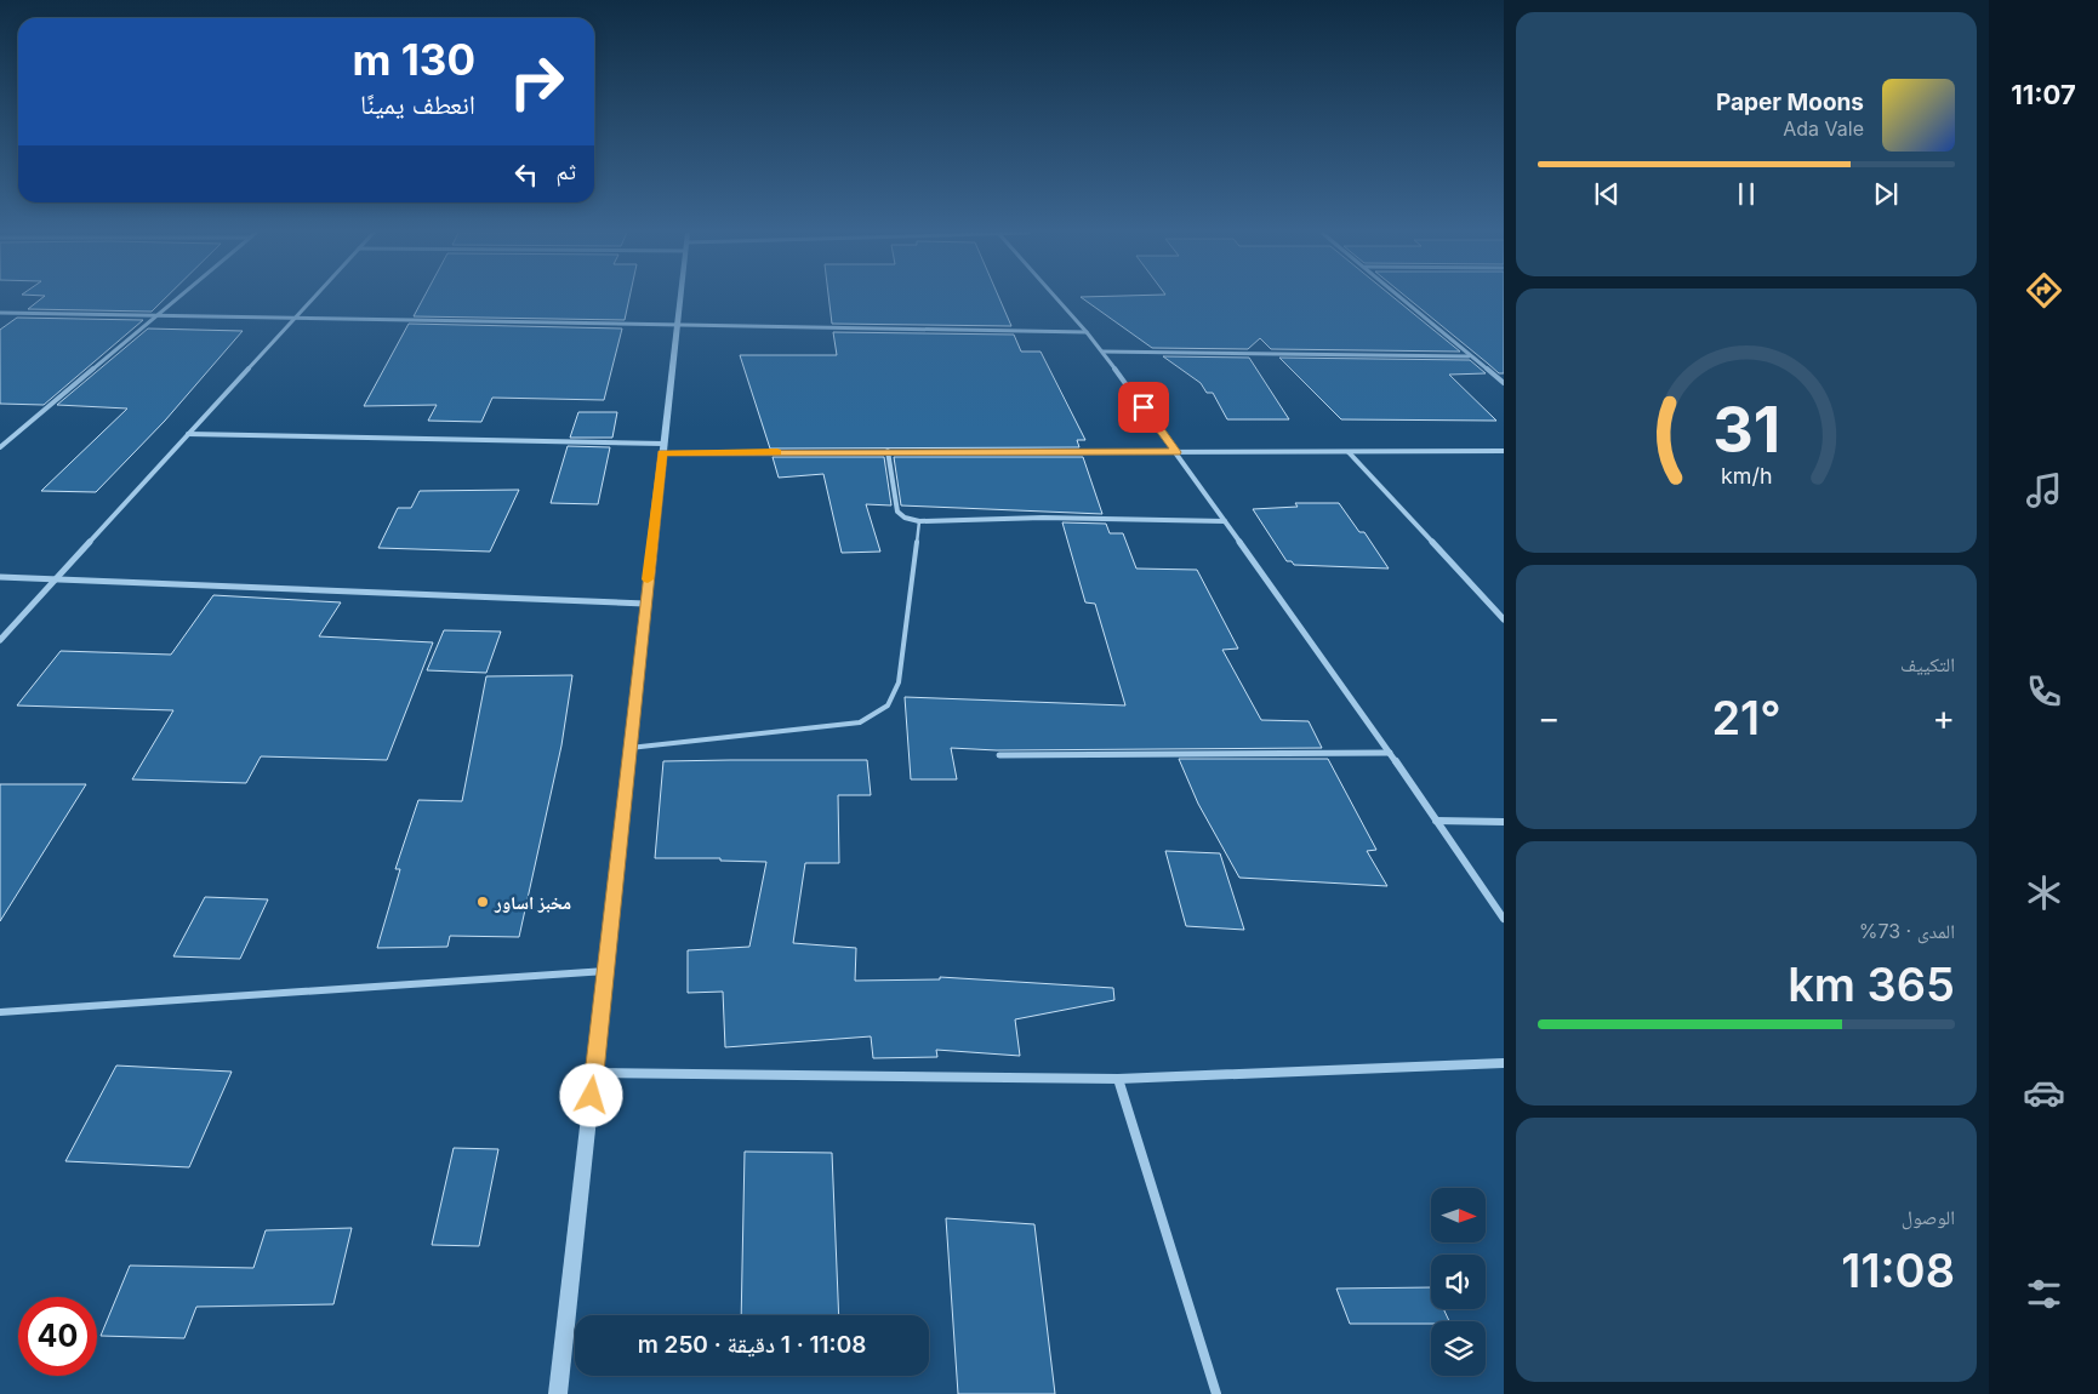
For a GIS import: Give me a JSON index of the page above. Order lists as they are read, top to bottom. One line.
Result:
{"places":["مخبز اساور"],"north":"right","page":{"tabs":"11:07","turn":["130 m","انعطف يمينًا"],"song":["Paper Moons","Ada Vale"],"then":"ثم","tile":["التكييف",["المدى · 73%","365 km"],["الوصول","11:08"]],"heat":["−","21°","+"],"limit":"40","trip":"11:08 · 1 دقيقة · 250 m","gauge":["31","km/h"]}}
